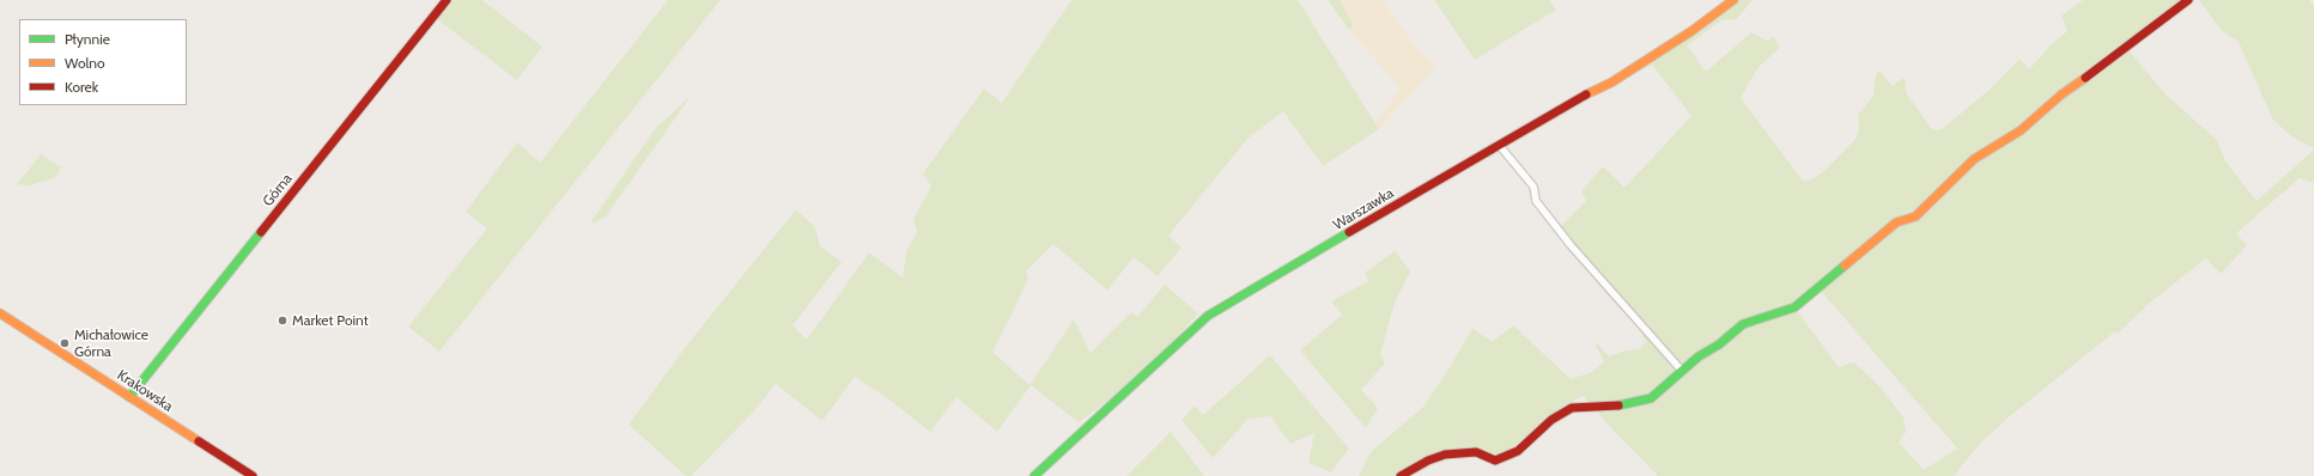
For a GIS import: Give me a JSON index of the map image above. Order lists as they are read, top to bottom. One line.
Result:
{"streets":{"street":["Górna","Warszawka","Krakowska"]},"crossings":[["Górna","Krakowska"]],"places":["Market Point","Michałowice Górna"],"legend":["Płynnie","Wolno","Korek"]}
